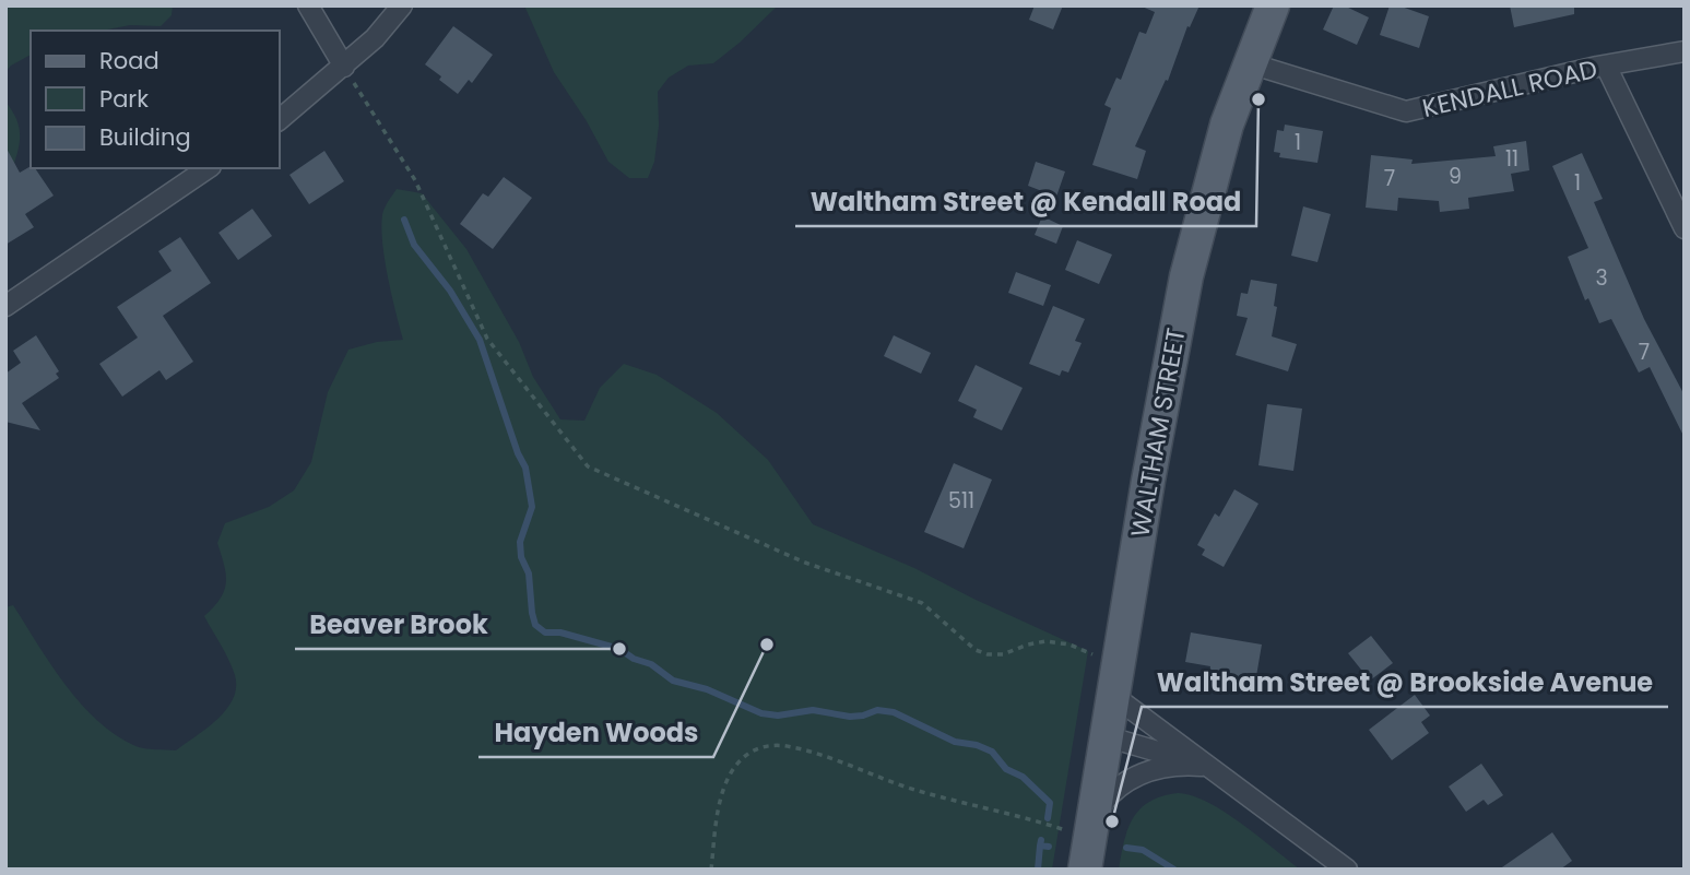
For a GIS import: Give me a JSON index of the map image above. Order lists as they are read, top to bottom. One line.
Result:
{"streets":{"main road":["WALTHAM STREET"],"street":["KENDALL ROAD"]},"crossings":[["KENDALL ROAD","WALTHAM STREET"]],"places":["Waltham Street @ Kendall Road","Hayden Woods","Beaver Brook","Waltham Street @ Brookside Avenue"],"house_numbers":["1","11","9","7","1","3","7","511"],"legend":["Road","Park","Building"]}
